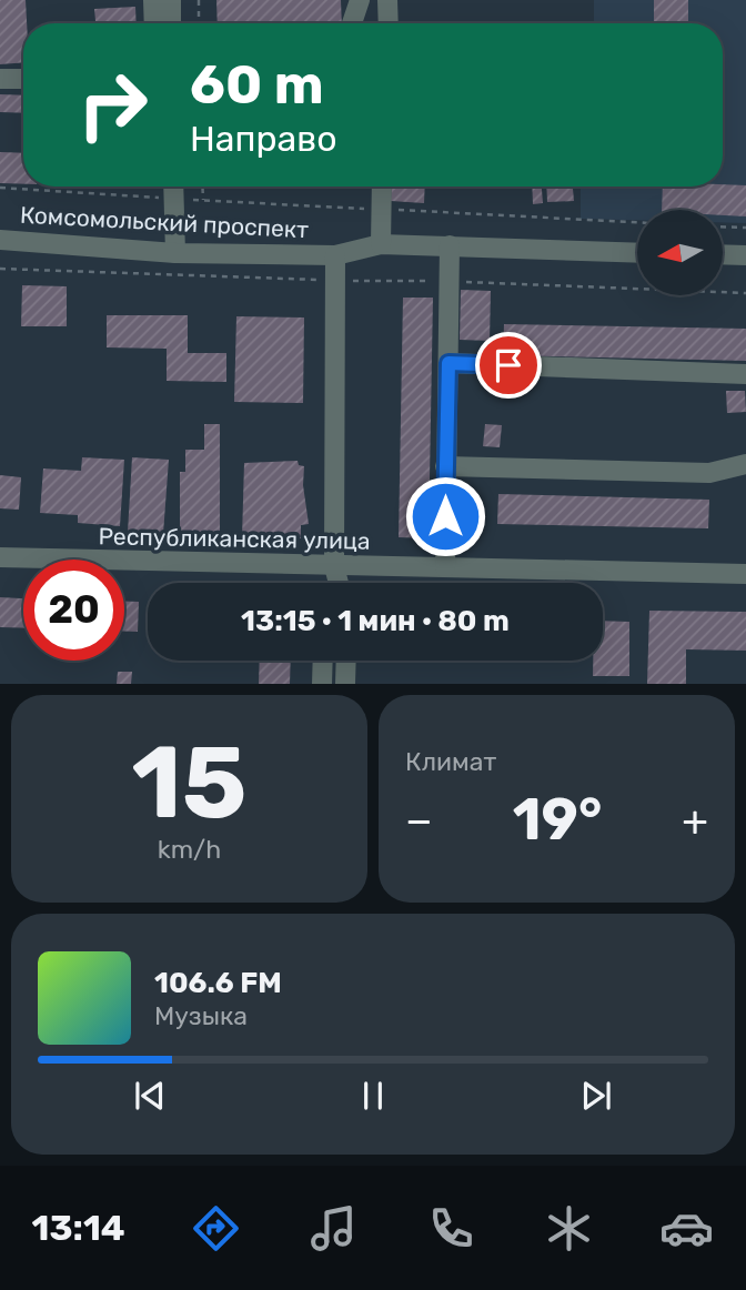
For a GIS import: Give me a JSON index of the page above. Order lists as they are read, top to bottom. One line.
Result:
{"streets":{"street":["Комсомольский проспект","Республиканская улица"]},"north":"left","page":{"turn":["60 m","Направо"],"limit":"20","trip":"13:15 · 1 мин · 80 m","tile":[["15","km/h"],"Климат"],"heat":["−","19°","+"],"song":["106.6 FM","Музыка"],"tabs":"13:14"}}
